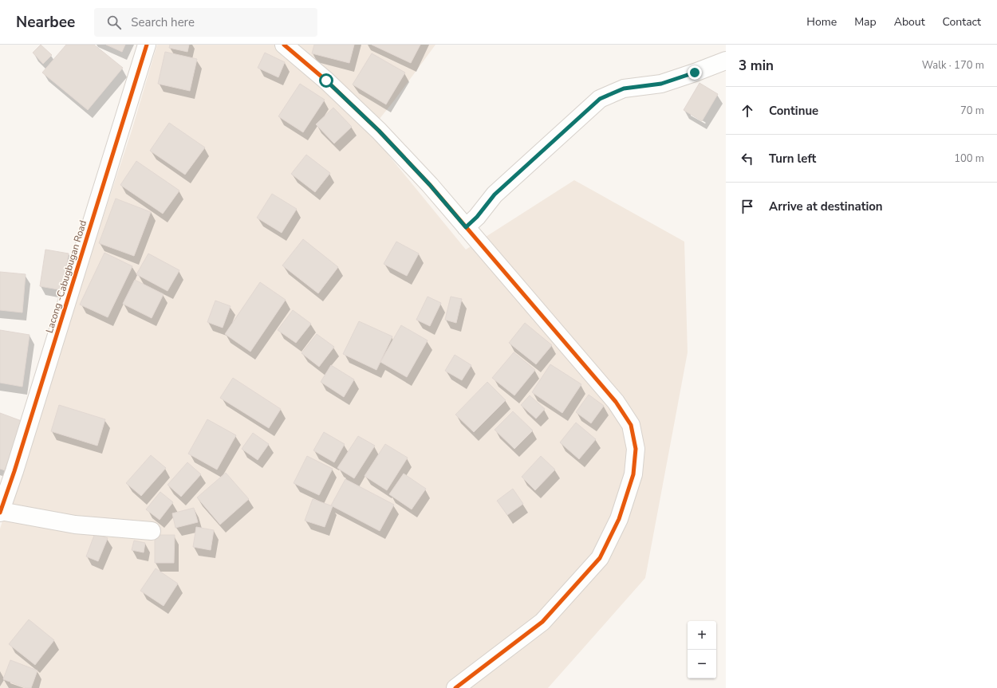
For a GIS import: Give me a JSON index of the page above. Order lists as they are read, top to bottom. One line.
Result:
{"streets":{"street":["Lacong -Cabugbugan Road"]},"page":{"header":"Nearbee","search":"Search here","nav":["Home","Map","About","Contact"],"heading":["3 min","Walk · 170 m"],"list":[["Continue","70 m"],["Turn left","100 m"],"Arrive at destination"],"map_buttons":["+","−"]}}
